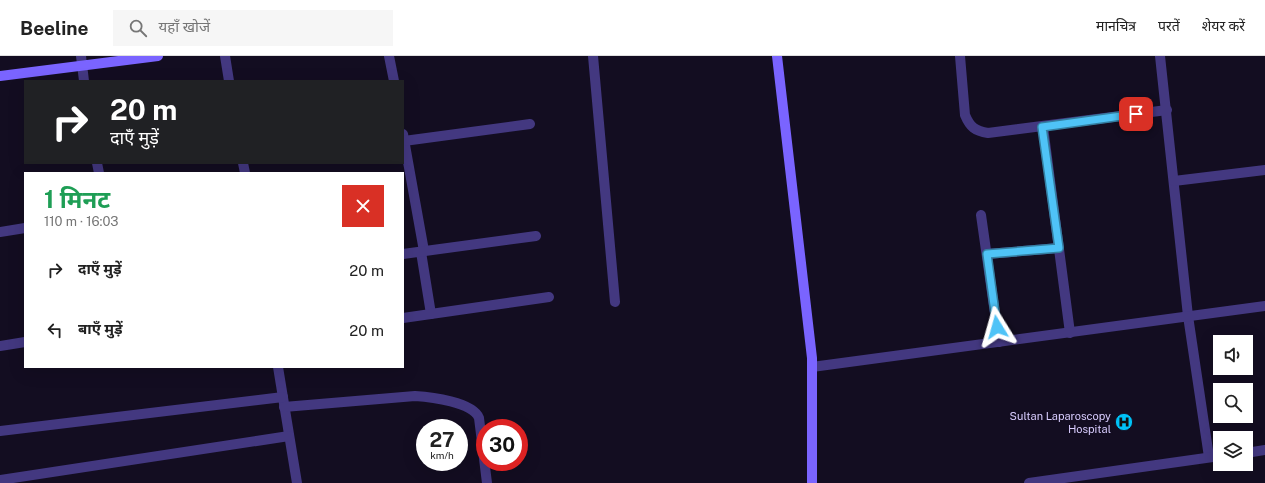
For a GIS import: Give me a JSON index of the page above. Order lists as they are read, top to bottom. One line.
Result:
{"places":{"hospital":["Sultan Laparoscopy Hospital"]},"page":{"header":"Beeline","search":"यहाँ खोजें","nav":["मानचित्र","परतें","शेयर करें"],"turn":["20 m","दाएँ मुड़ें"],"heading":["1 मिनट","110 m · 16:03"],"list":[{"name":"दाएँ मुड़ें","value":"20 m"},{"name":"बाएँ मुड़ें","value":"20 m"}],"speed":"27 km/h","limit":"30"}}
